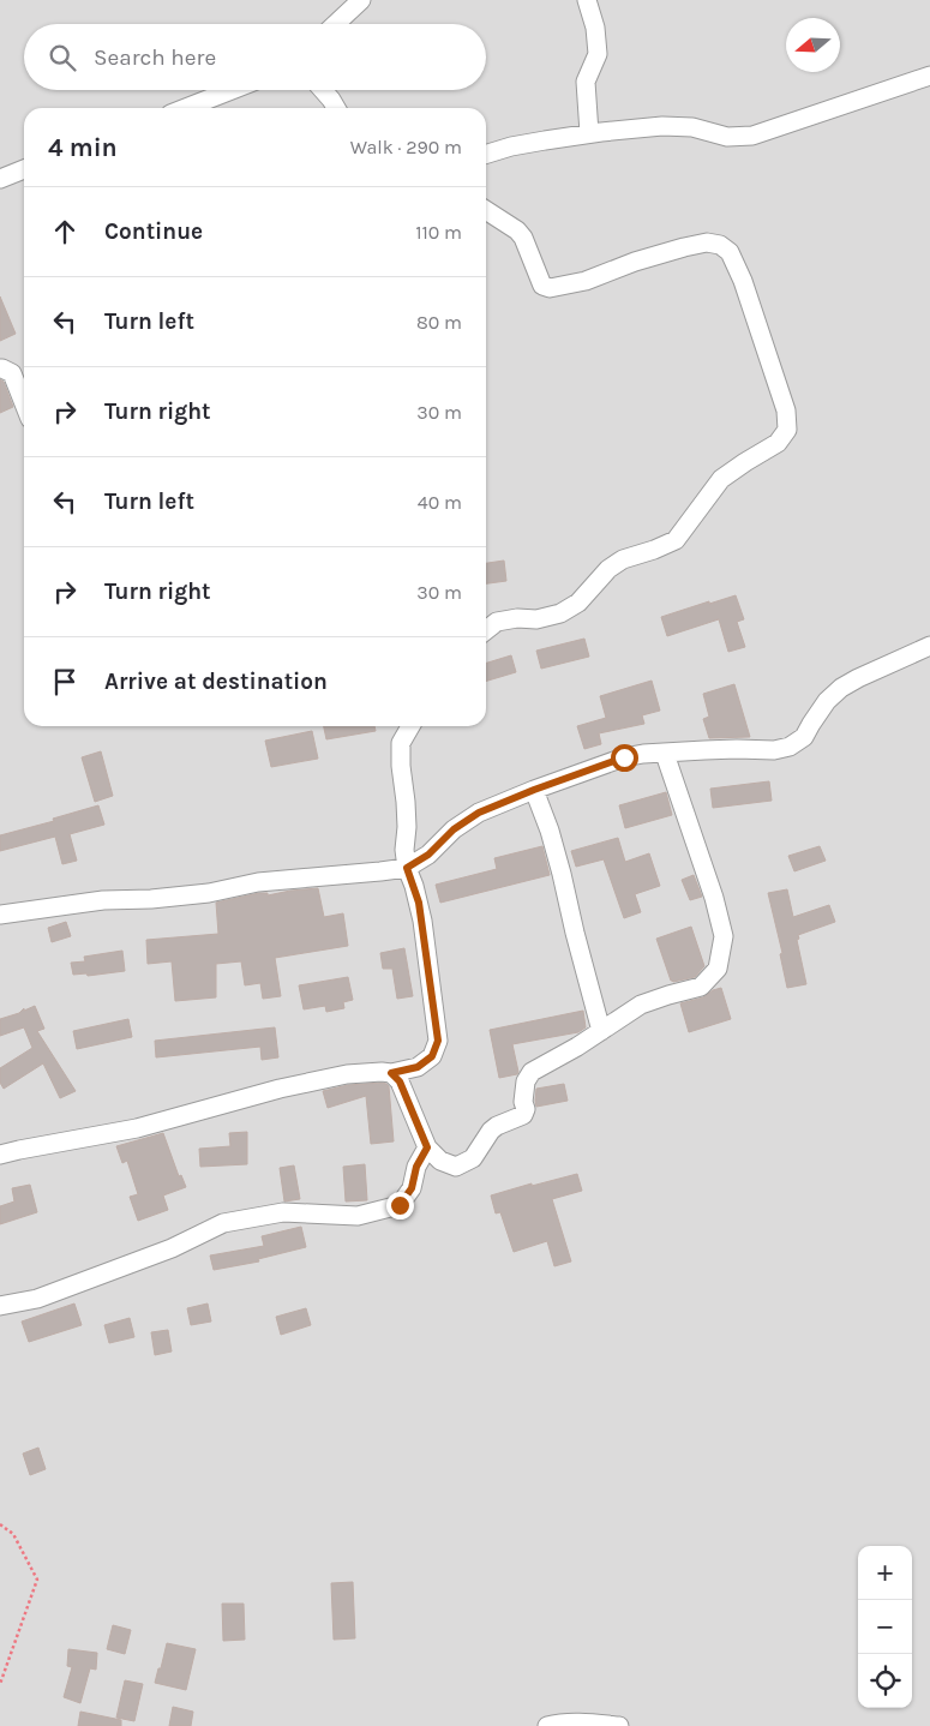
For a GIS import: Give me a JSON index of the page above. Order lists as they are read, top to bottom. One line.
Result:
{"north":"left","page":{"search":"Search here","heading":["4 min","Walk · 290 m"],"list":[["Continue","110 m"],["Turn left","80 m"],["Turn right","30 m"],["Turn left","40 m"],["Turn right","30 m"],"Arrive at destination"],"map_buttons":["+","−"]}}
